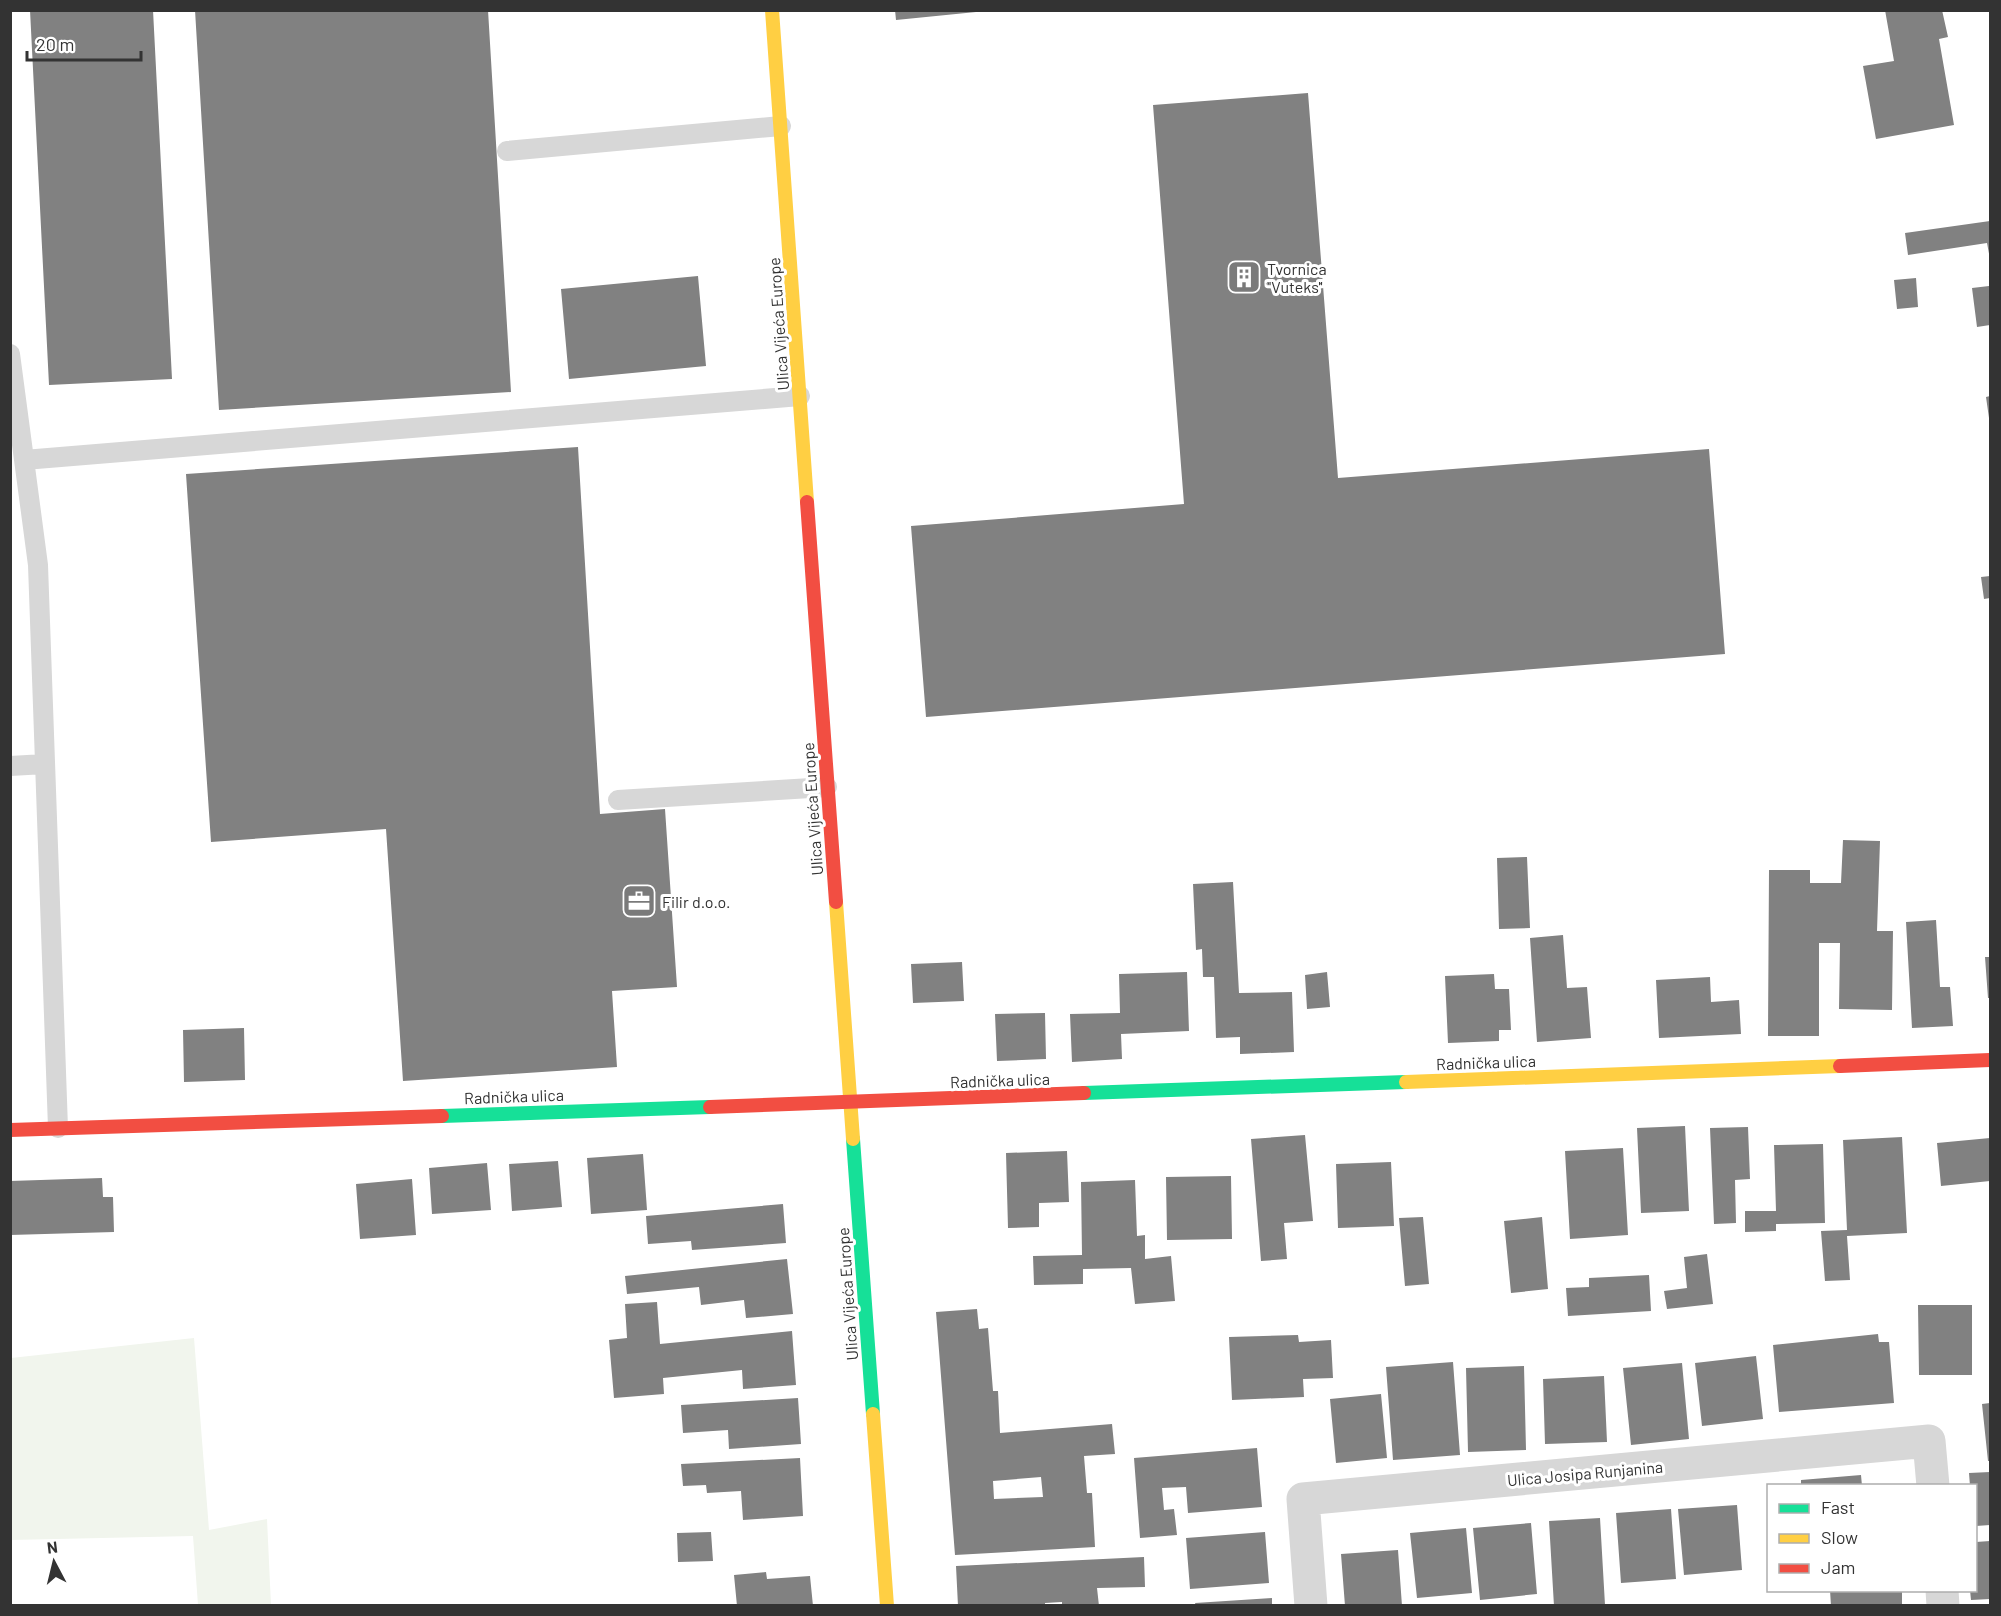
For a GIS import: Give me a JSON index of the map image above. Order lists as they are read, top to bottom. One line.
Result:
{"streets":{"street":["Ulica Vijeća Europe","Radnička ulica","Ulica Josipa Runjanina"]},"crossings":[["Ulica Vijeća Europe","Radnička ulica"]],"places":{"building":["Tvornica ''Vuteks''"],"office":["Filir d.o.o."]},"legend":["Fast","Slow","Jam"],"scale_bar":"20 m","north":"top"}
